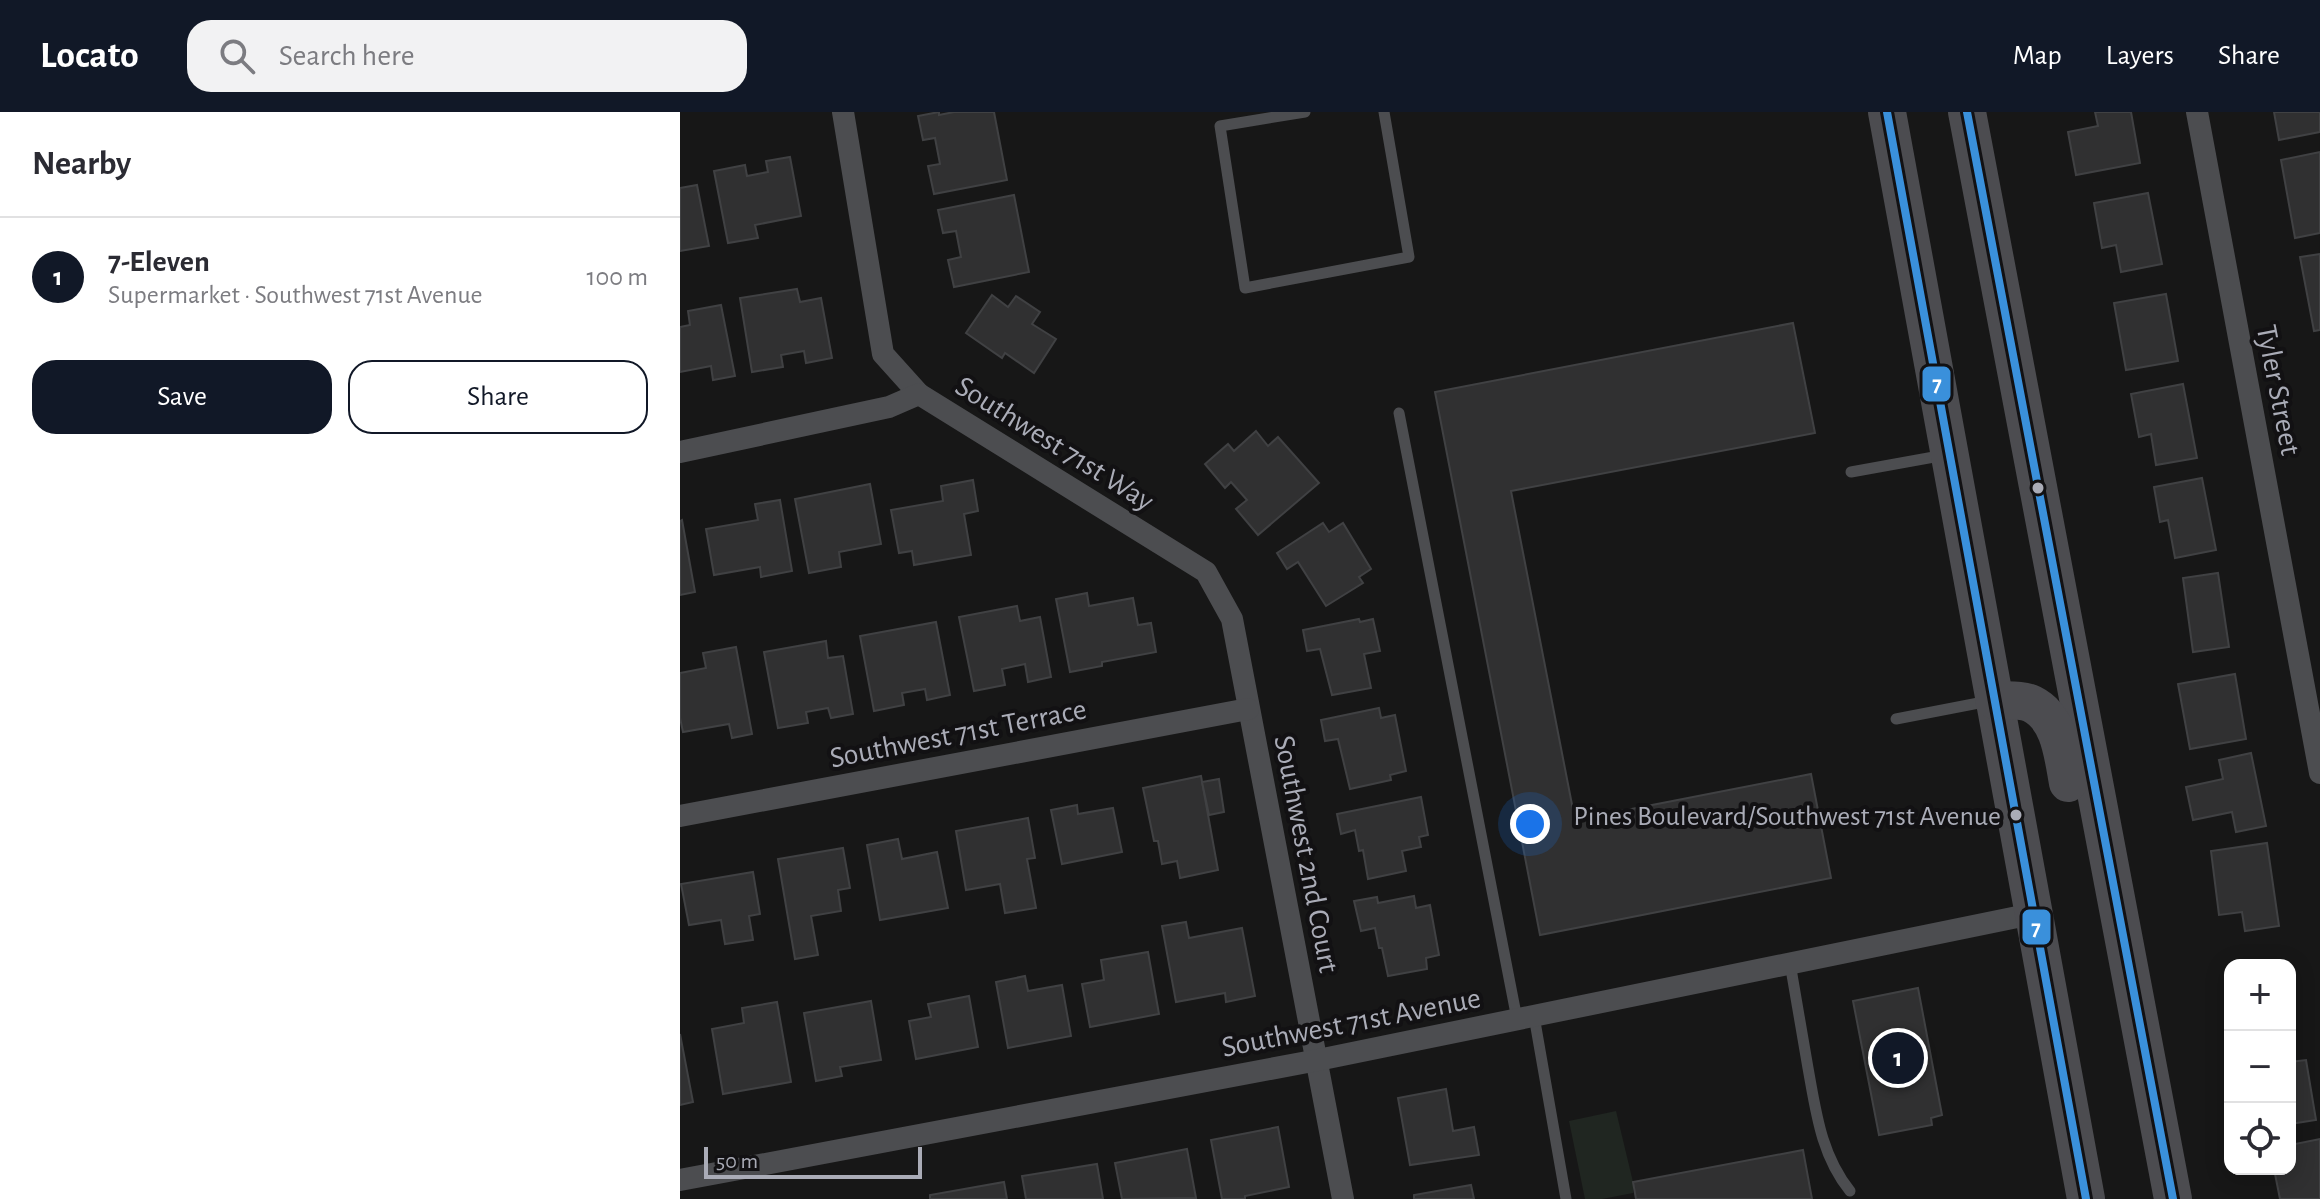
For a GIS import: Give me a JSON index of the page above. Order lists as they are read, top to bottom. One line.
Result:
{"streets":{"street":["Tyler Street","Southwest 71st Way","Southwest 71st Terrace","Southwest 2nd Court","Southwest 71st Avenue"]},"crossings":[["Southwest 71st Way","Southwest 71st Terrace"],["Southwest 71st Way","Southwest 2nd Court"],["Southwest 71st Terrace","Southwest 2nd Court"],["Southwest 2nd Court","Southwest 71st Avenue"]],"places":["Pines Boulevard/Southwest 71st Avenue"],"lines":["transit line 7"],"scale_bar":"50 m","page":{"header":"Locato","search":"Search here","nav":["Map","Layers","Share"],"heading":"Nearby","list":[{"mark":"1","name":"7-Eleven","note":"Supermarket · Southwest 71st Avenue","value":"100 m"}],"buttons":["Save","Share"],"map_buttons":["+","−"],"pins":"1","scale":"50 m"}}
